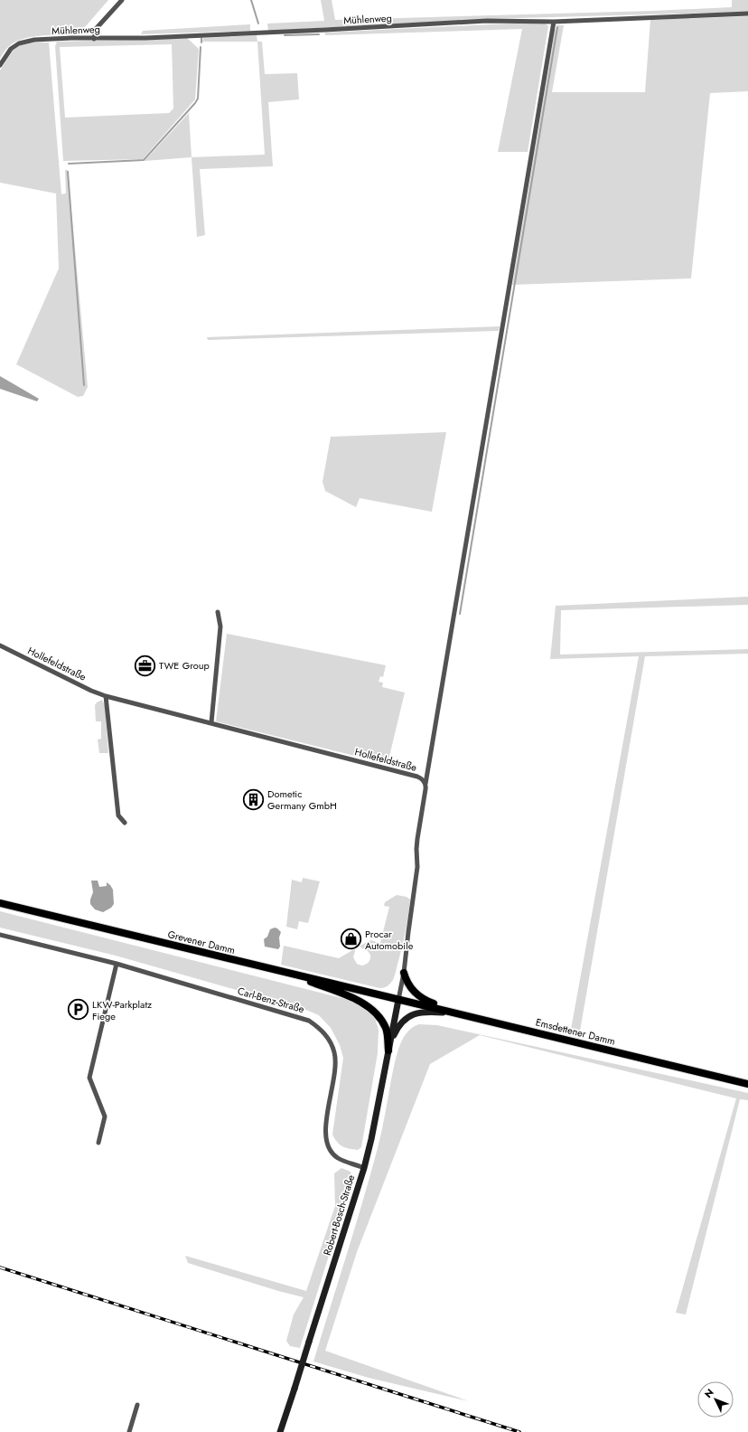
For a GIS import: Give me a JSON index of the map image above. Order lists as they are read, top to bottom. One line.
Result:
{"streets":{"main road":["Grevener Damm","Emsdettener Damm"],"street":["Mühlenweg","Hollefeldstraße","Carl-Benz-Straße","Robert-Bosch-Straße"]},"crossings":[["Grevener Damm","Emsdettener Damm"],["Grevener Damm","Robert-Bosch-Straße"],["Carl-Benz-Straße","Robert-Bosch-Straße"],["Emsdettener Damm","Robert-Bosch-Straße"]],"places":{"office":["TWE Group"],"building":["Dometic Germany GmbH"],"shop":["Procar Automobile"],"parking":["LKW-Parkplatz Fiege"]},"north":"top left"}
